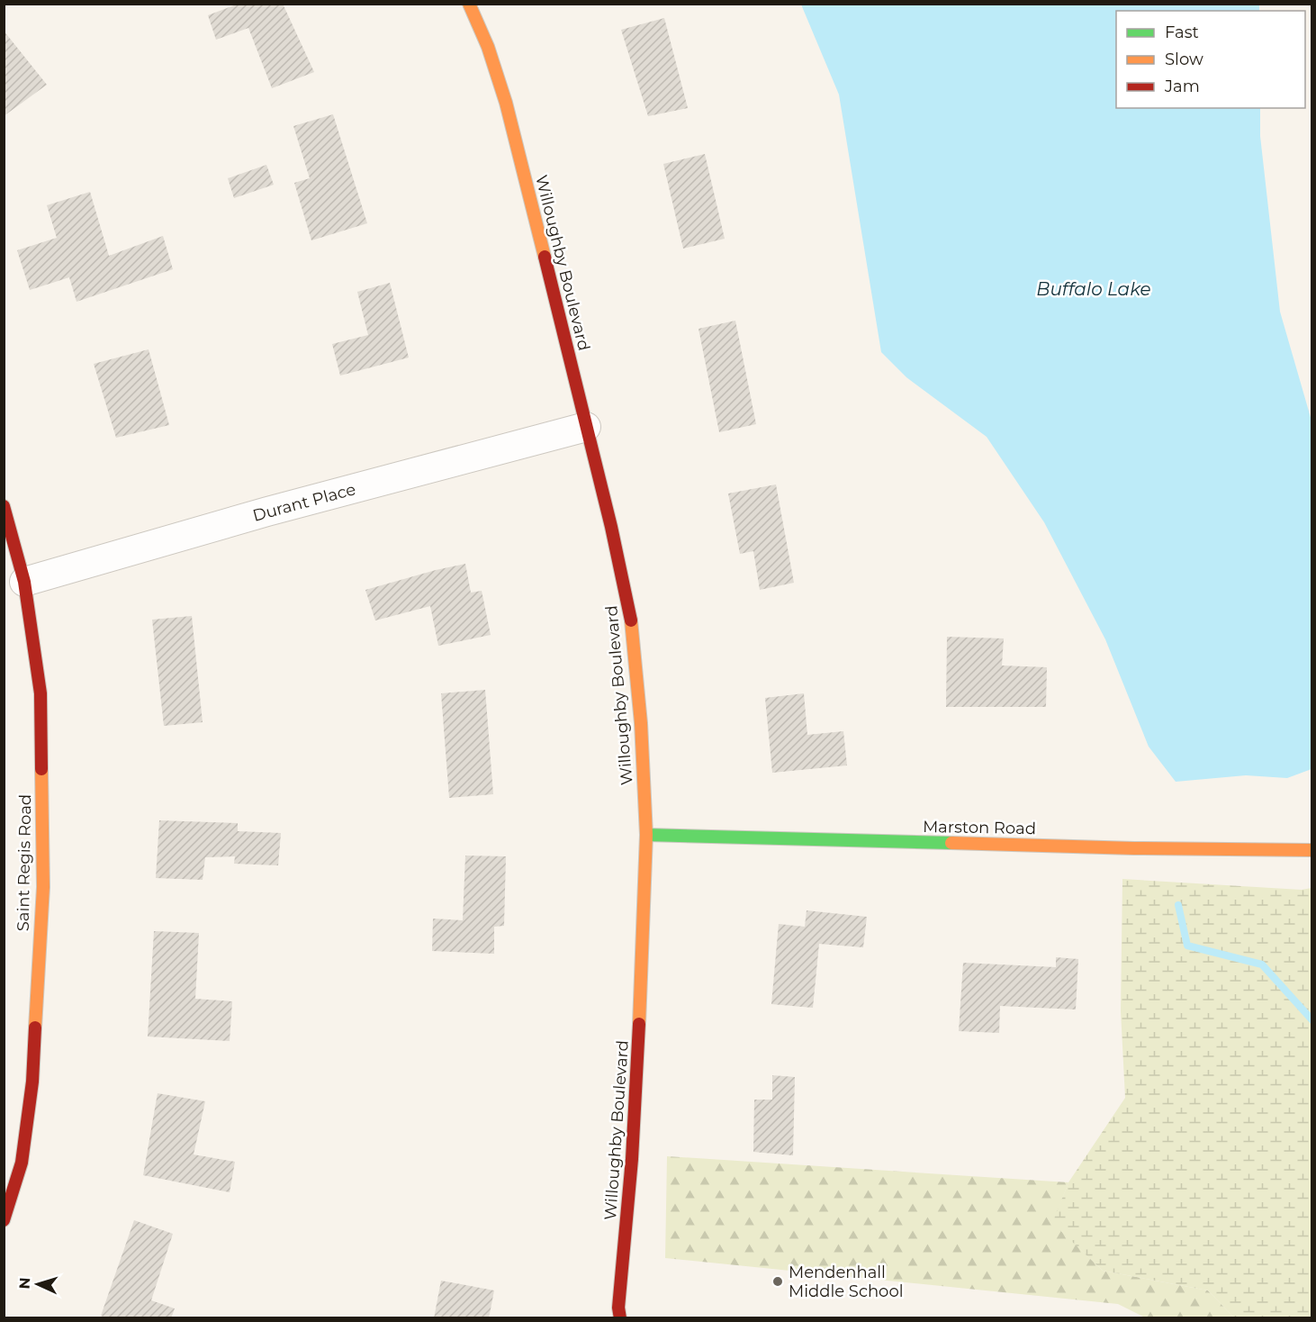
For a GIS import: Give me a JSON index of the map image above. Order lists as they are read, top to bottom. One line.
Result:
{"streets":{"street":["Willoughby Boulevard","Durant Place","Marston Road","Saint Regis Road"]},"crossings":[["Willoughby Boulevard","Durant Place"],["Willoughby Boulevard","Marston Road"],["Durant Place","Saint Regis Road"]],"water":["Buffalo Lake"],"places":["Mendenhall Middle School"],"legend":["Fast","Slow","Jam"],"north":"left"}
